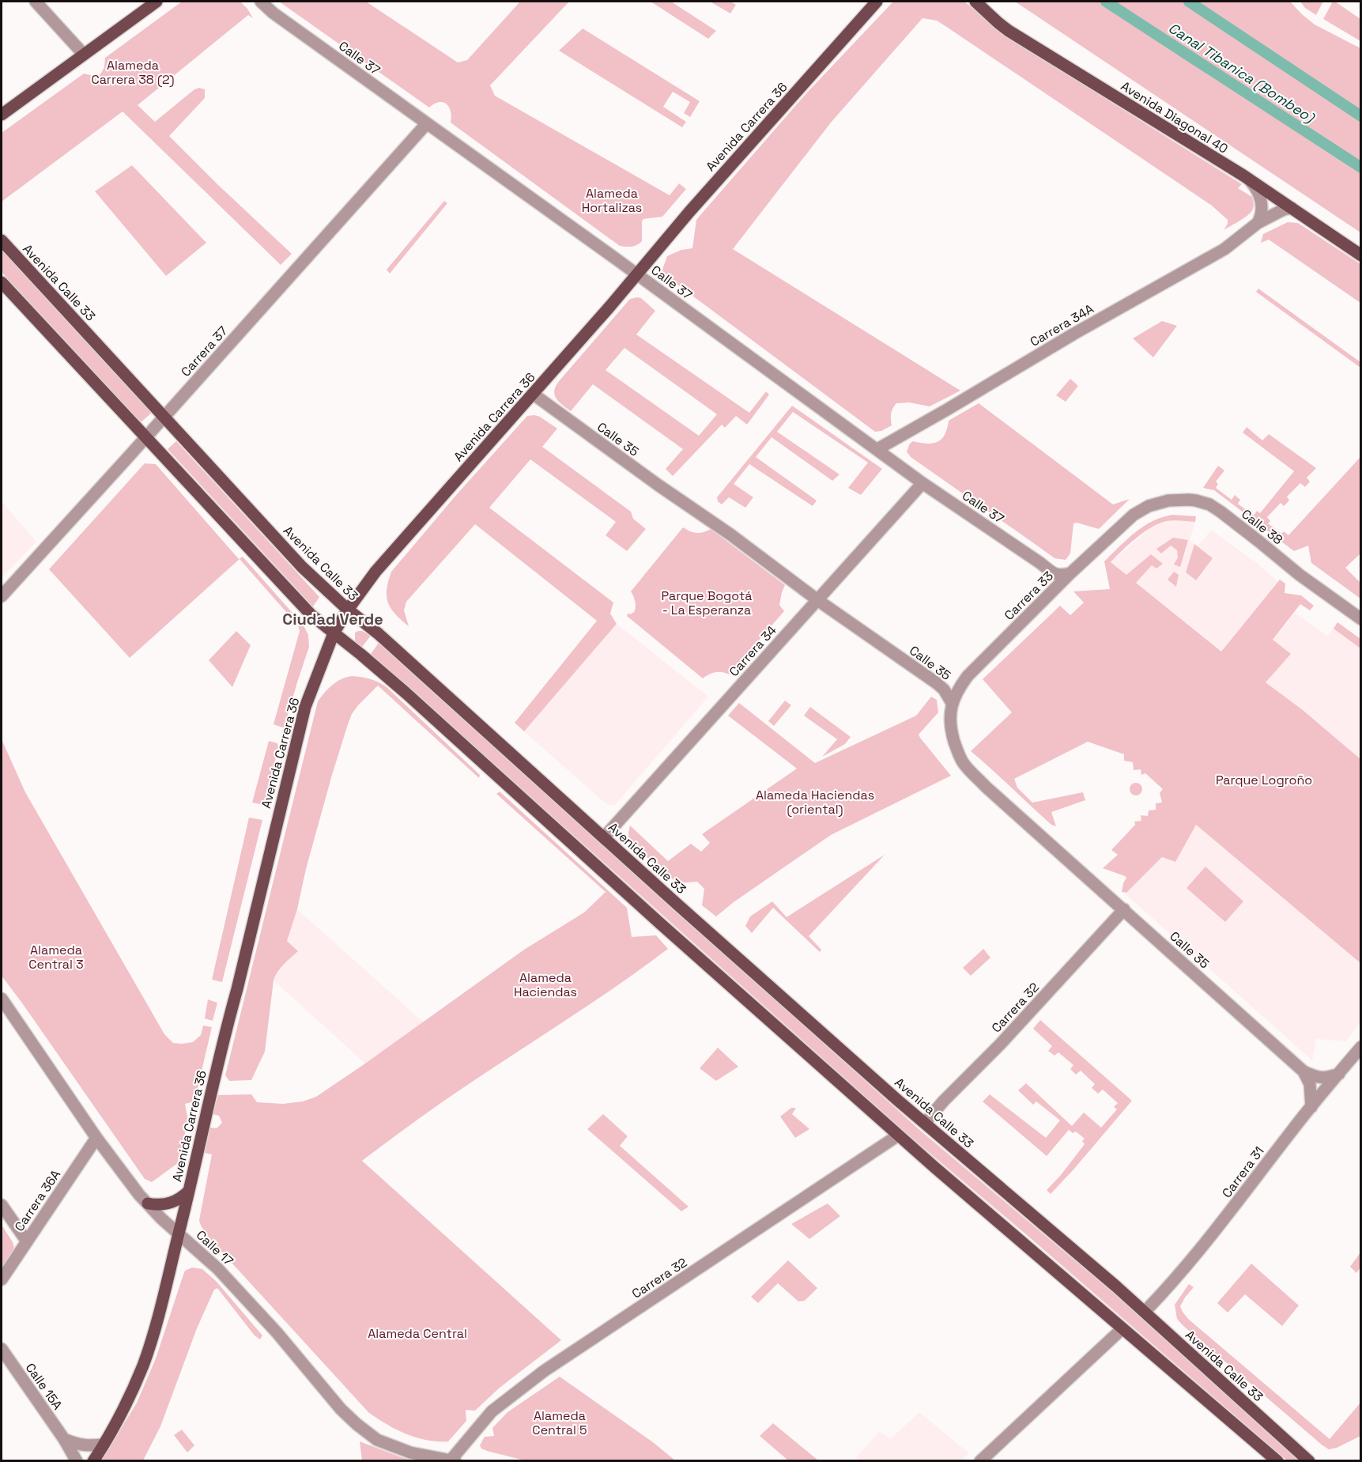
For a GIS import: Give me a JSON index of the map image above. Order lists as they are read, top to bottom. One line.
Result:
{"streets":{"main road":["Avenida Diagonal 40","Avenida Carrera 36","Avenida Calle 33"],"street":["Calle 37","Carrera 34A","Carrera 37","Calle 35","Calle 38","Carrera 33","Carrera 34","Carrera 32","Carrera 31","Carrera 36A","Calle 17","Calle 15A"]},"crossings":[["Calle 37","Avenida Carrera 36"],["Calle 37","Carrera 34A"],["Calle 37","Carrera 37"],["Calle 37","Carrera 33"],["Calle 37","Carrera 34"],["Avenida Diagonal 40","Carrera 34A"],["Avenida Carrera 36","Avenida Calle 33"],["Avenida Carrera 36","Calle 35"],["Avenida Carrera 36","Calle 17"],["Avenida Calle 33","Carrera 37"],["Avenida Calle 33","Carrera 34"],["Avenida Calle 33","Carrera 32"],["Avenida Calle 33","Carrera 31"],["Calle 35","Carrera 33"],["Calle 35","Carrera 34"],["Calle 35","Carrera 32"],["Calle 35","Carrera 31"],["Calle 38","Carrera 33"],["Carrera 32","Calle 17"],["Carrera 36A","Calle 17"]],"districts":["Ciudad Verde"],"water":["Canal Tibanica (Bombeo)"],"parks":["Alameda Carrera 38 (2)","Alameda Hortalizas","Parque Bogotá - La Esperanza","Parque Logroño","Alameda Haciendas (oriental)","Alameda Central 3","Alameda Haciendas","Alameda Central","Alameda Central 5"]}
